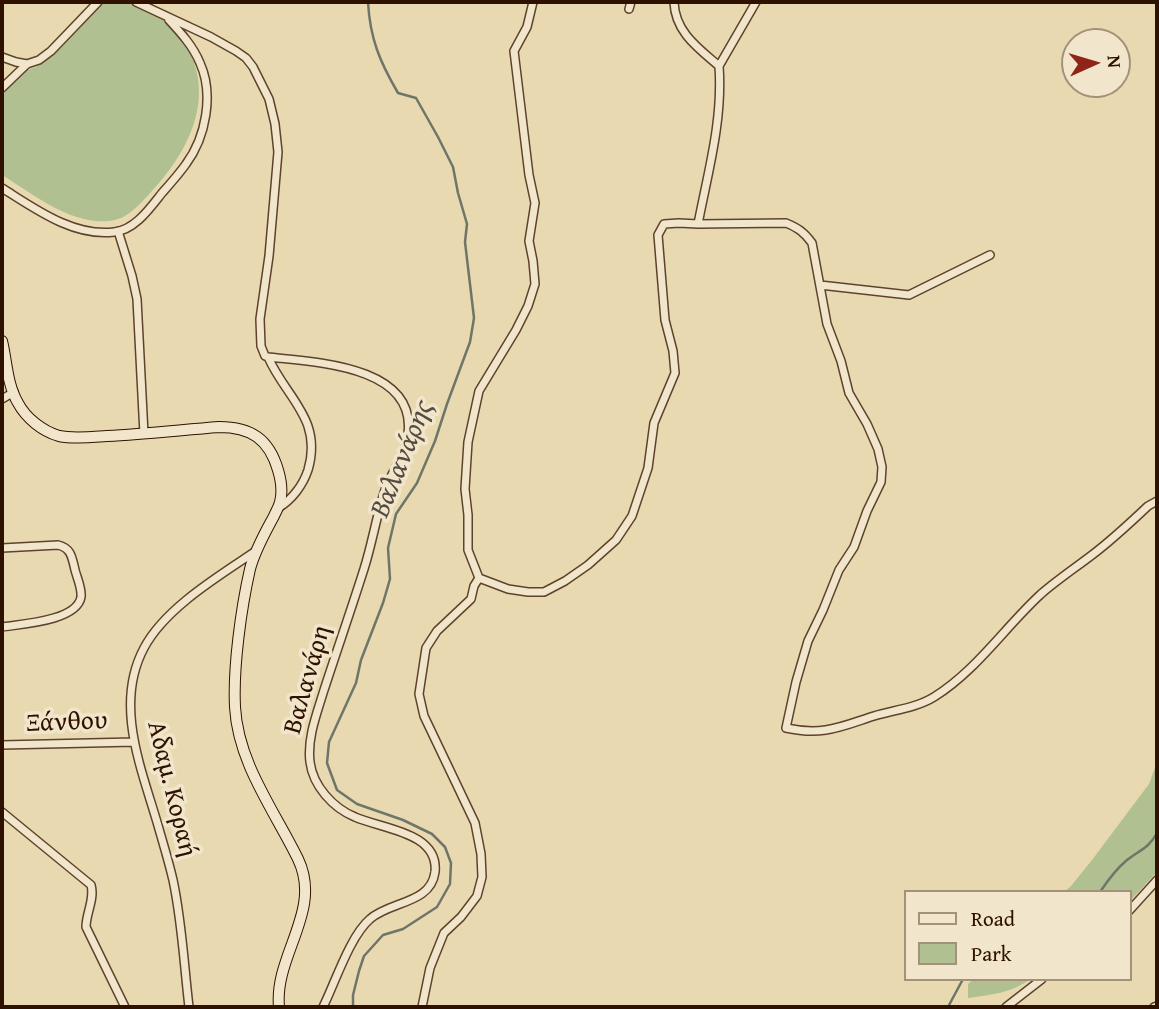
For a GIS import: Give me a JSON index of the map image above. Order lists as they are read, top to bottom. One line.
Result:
{"streets":{"street":["Βαλανάρη","Ξάνθου","Αδαμ. Κοραή"]},"crossings":[["Ξάνθου","Αδαμ. Κοραή"]],"water":["Βαλανάρης"],"legend":["Road","Park"],"north":"right"}
